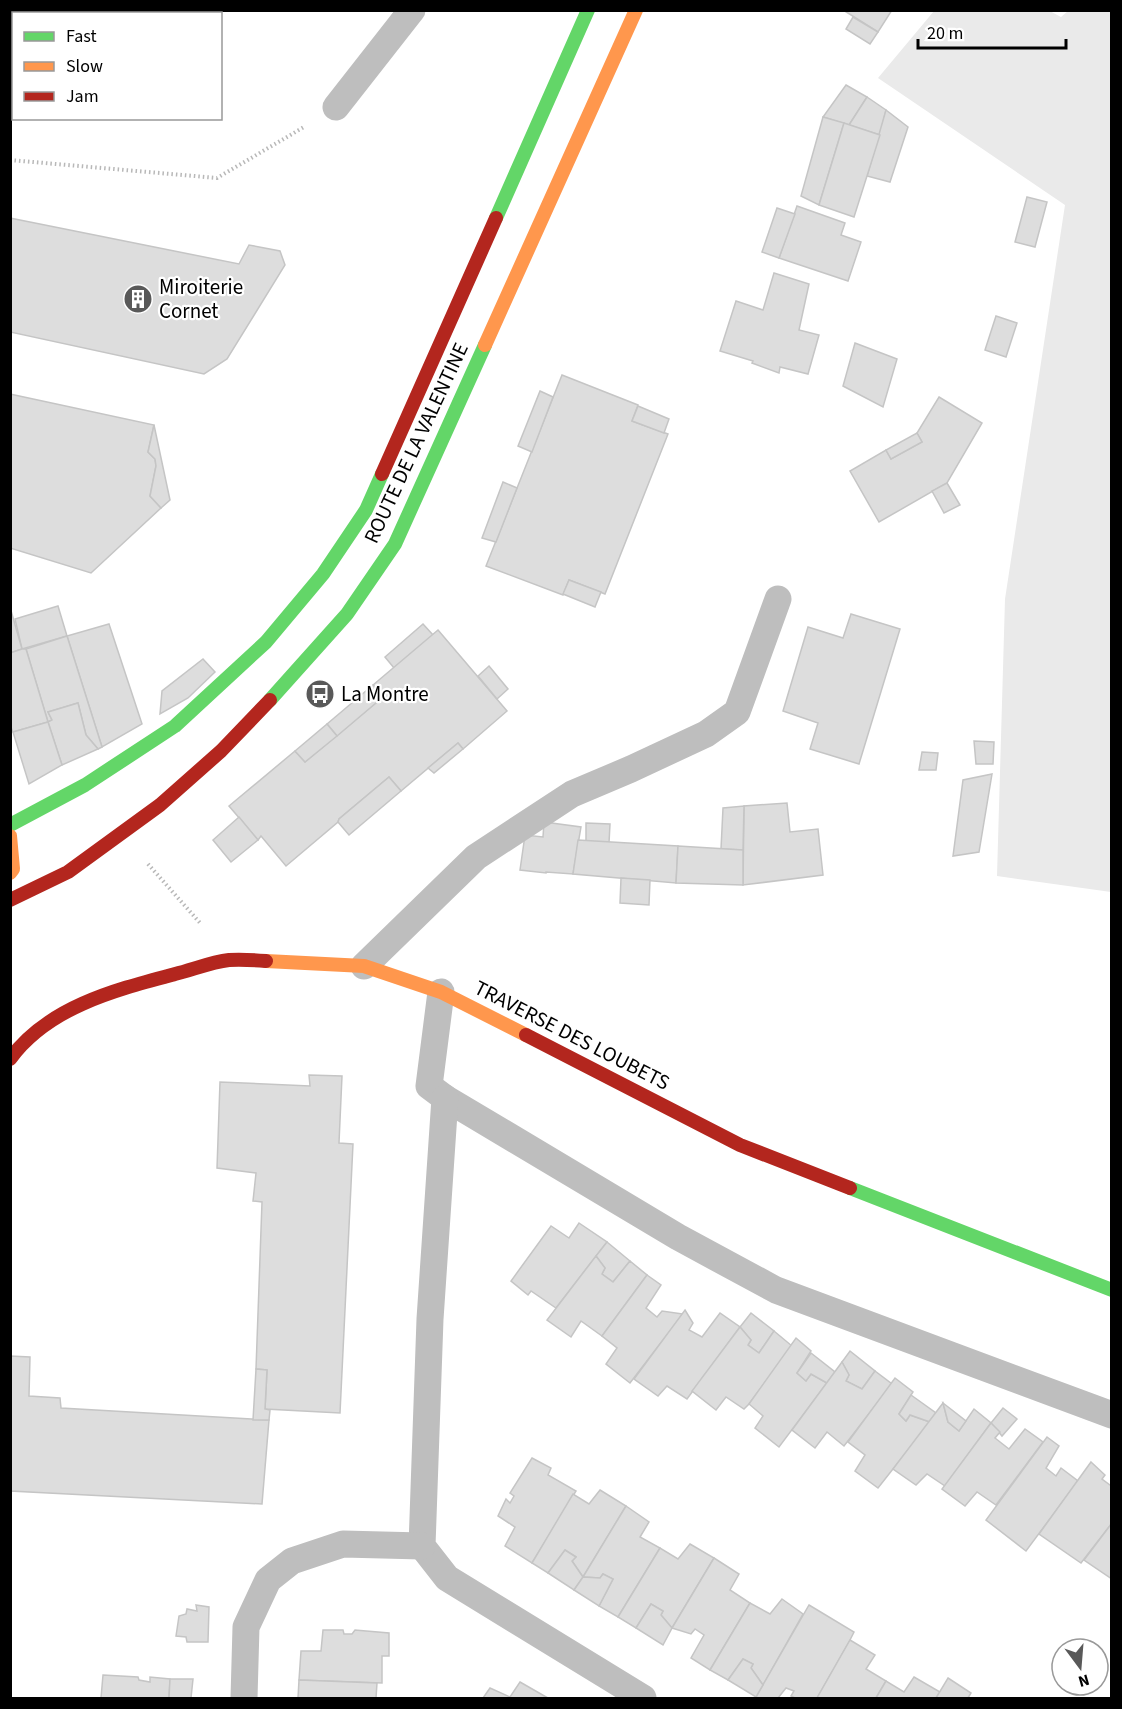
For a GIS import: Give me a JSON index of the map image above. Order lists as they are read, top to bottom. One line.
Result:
{"streets":{"main road":["ROUTE DE LA VALENTINE","TRAVERSE DES LOUBETS"]},"places":{"building":["Miroiterie Cornet"],"bus stop":["La Montre"]},"legend":["Fast","Slow","Jam"],"scale_bar":"20 m","north":"bottom"}
